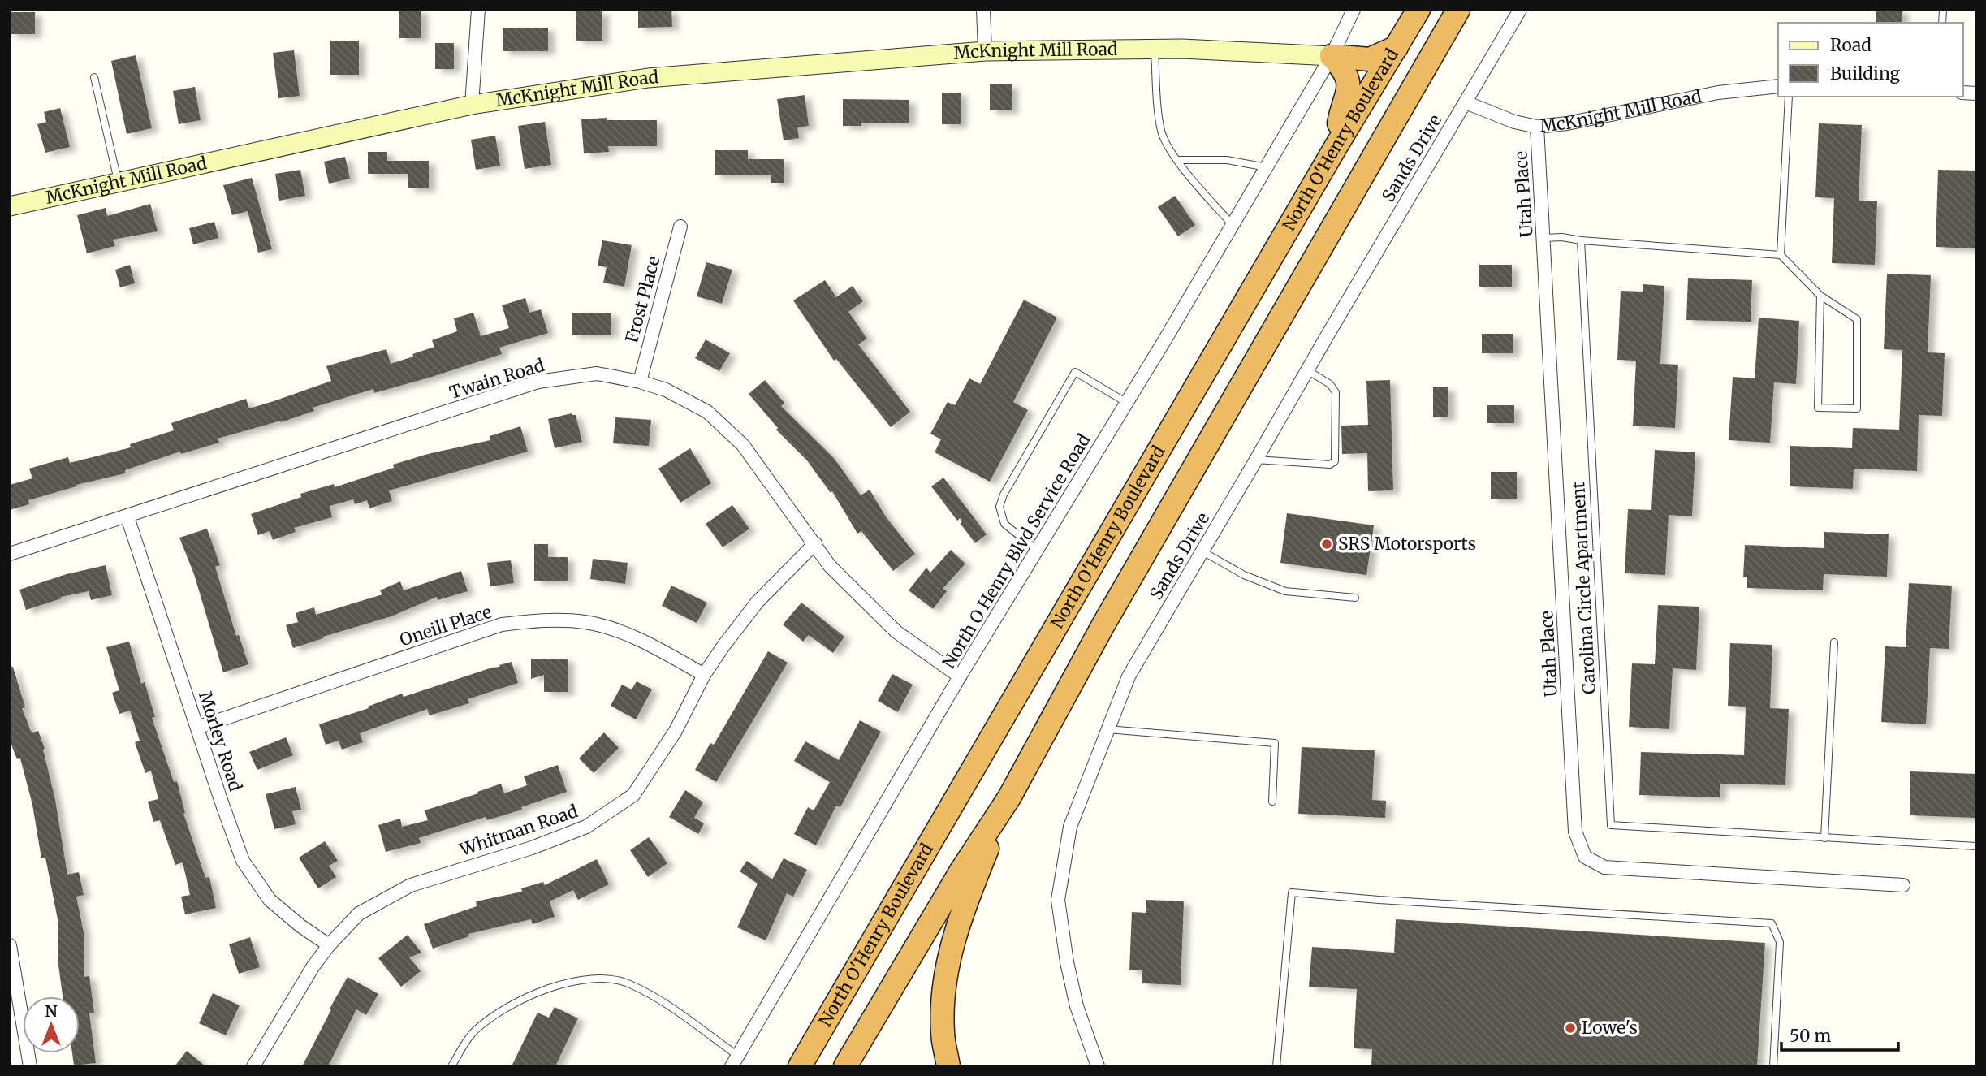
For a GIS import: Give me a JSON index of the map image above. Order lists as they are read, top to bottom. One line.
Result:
{"streets":{"highway":["North O'Henry Boulevard"],"street":["McKnight Mill Road","Sands Drive","Utah Place","Frost Place","Twain Road","North O Henry Blvd Service Road","Oneill Place","Morley Road","Whitman Road"],"lane":["Carolina Circle Apartment"]},"crossings":[["McKnight Mill Road","Sands Drive"],["McKnight Mill Road","Utah Place"],["McKnight Mill Road","North O Henry Blvd Service Road"],["Frost Place","Twain Road"],["Twain Road","North O Henry Blvd Service Road"],["Twain Road","Morley Road"],["Twain Road","Whitman Road"],["Oneill Place","Morley Road"],["Oneill Place","Whitman Road"],["Morley Road","Whitman Road"]],"places":["SRS Motorsports","Lowe's"],"legend":["Road","Building"],"scale_bar":"50 m","north":"top"}
